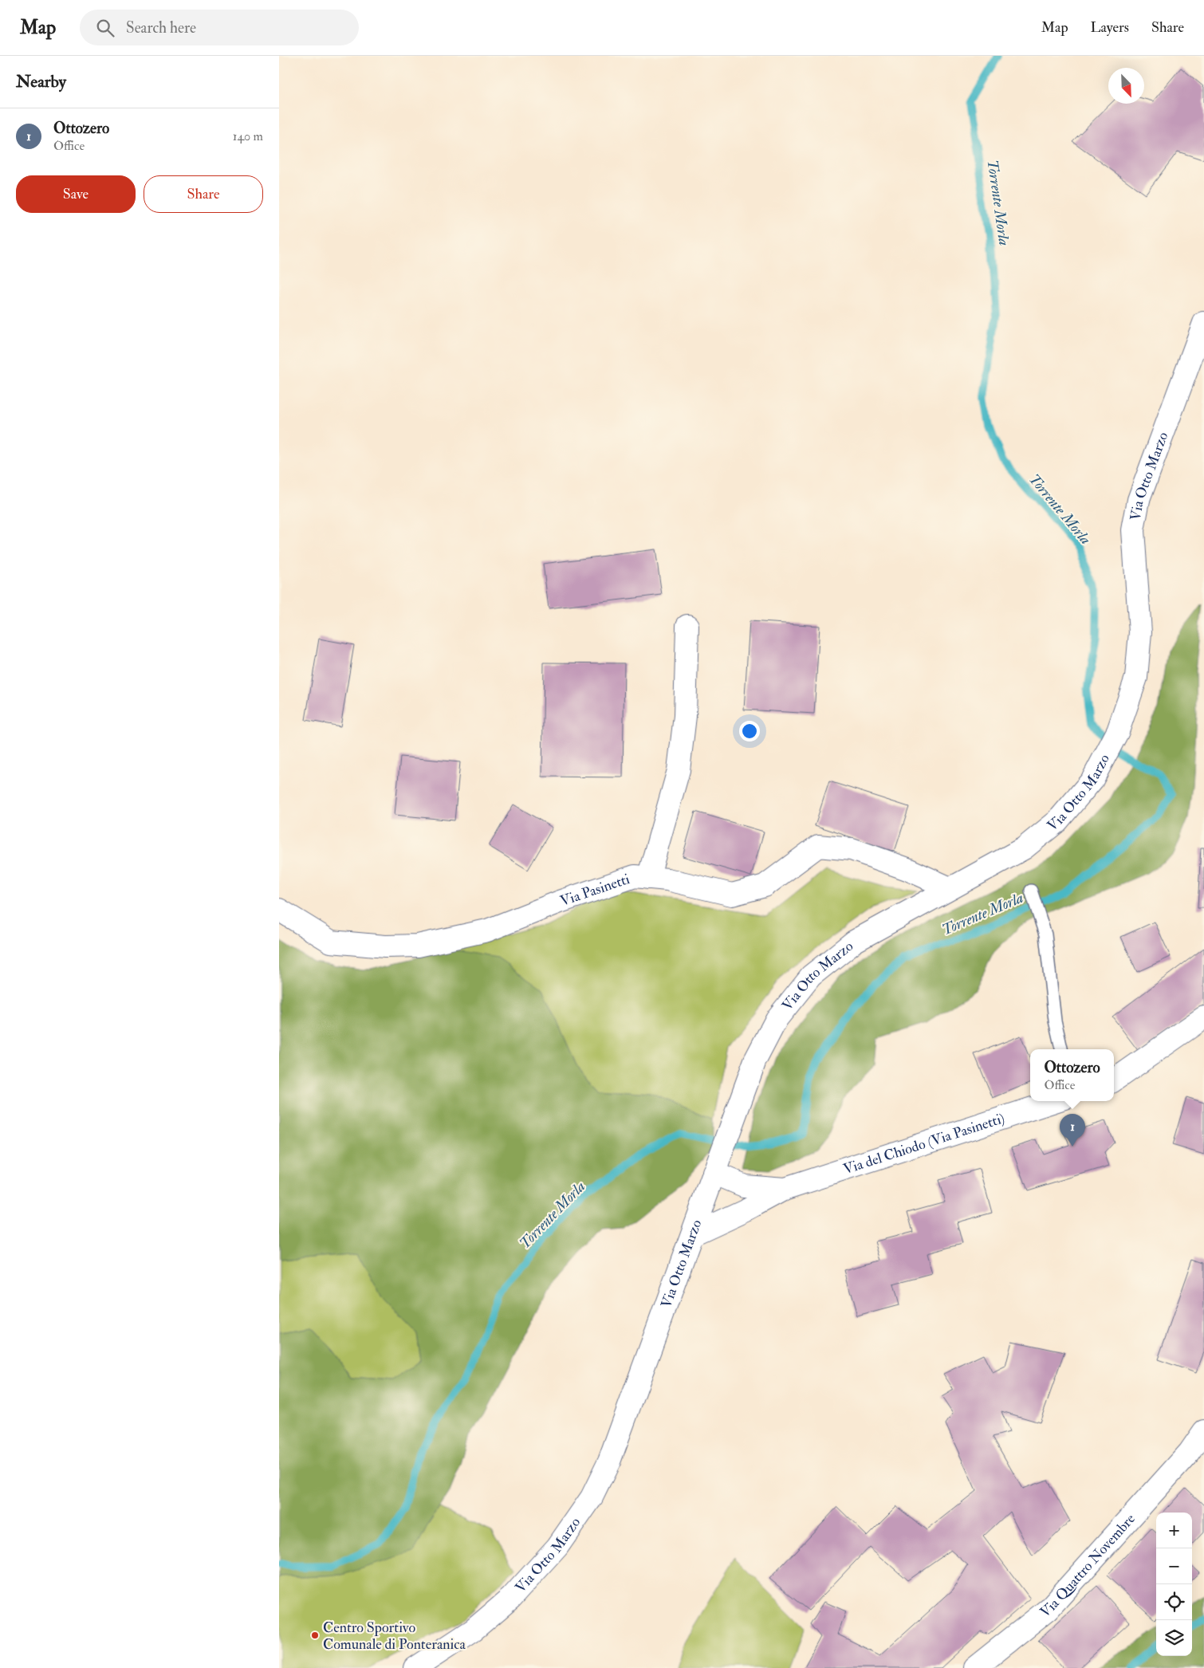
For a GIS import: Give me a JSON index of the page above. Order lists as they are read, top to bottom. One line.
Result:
{"streets":{"street":["Via Otto Marzo","Via Pasinetti","Via del Chiodo (Via Pasinetti)","Via Quattro Novembre"]},"crossings":[["Via Otto Marzo","Via Pasinetti"]],"water":["Torrente Morla"],"places":["Centro Sportivo Comunale di Ponteranica"],"north":"bottom right","page":{"header":"Map","search":"Search here","nav":["Map","Layers","Share"],"heading":"Nearby","list":[{"mark":"1","name":"Ottozero","note":"Office","value":"140 m"}],"buttons":["Save","Share"],"popup":["Ottozero","Office"],"pins":"1","map_buttons":["+","−"]}}
